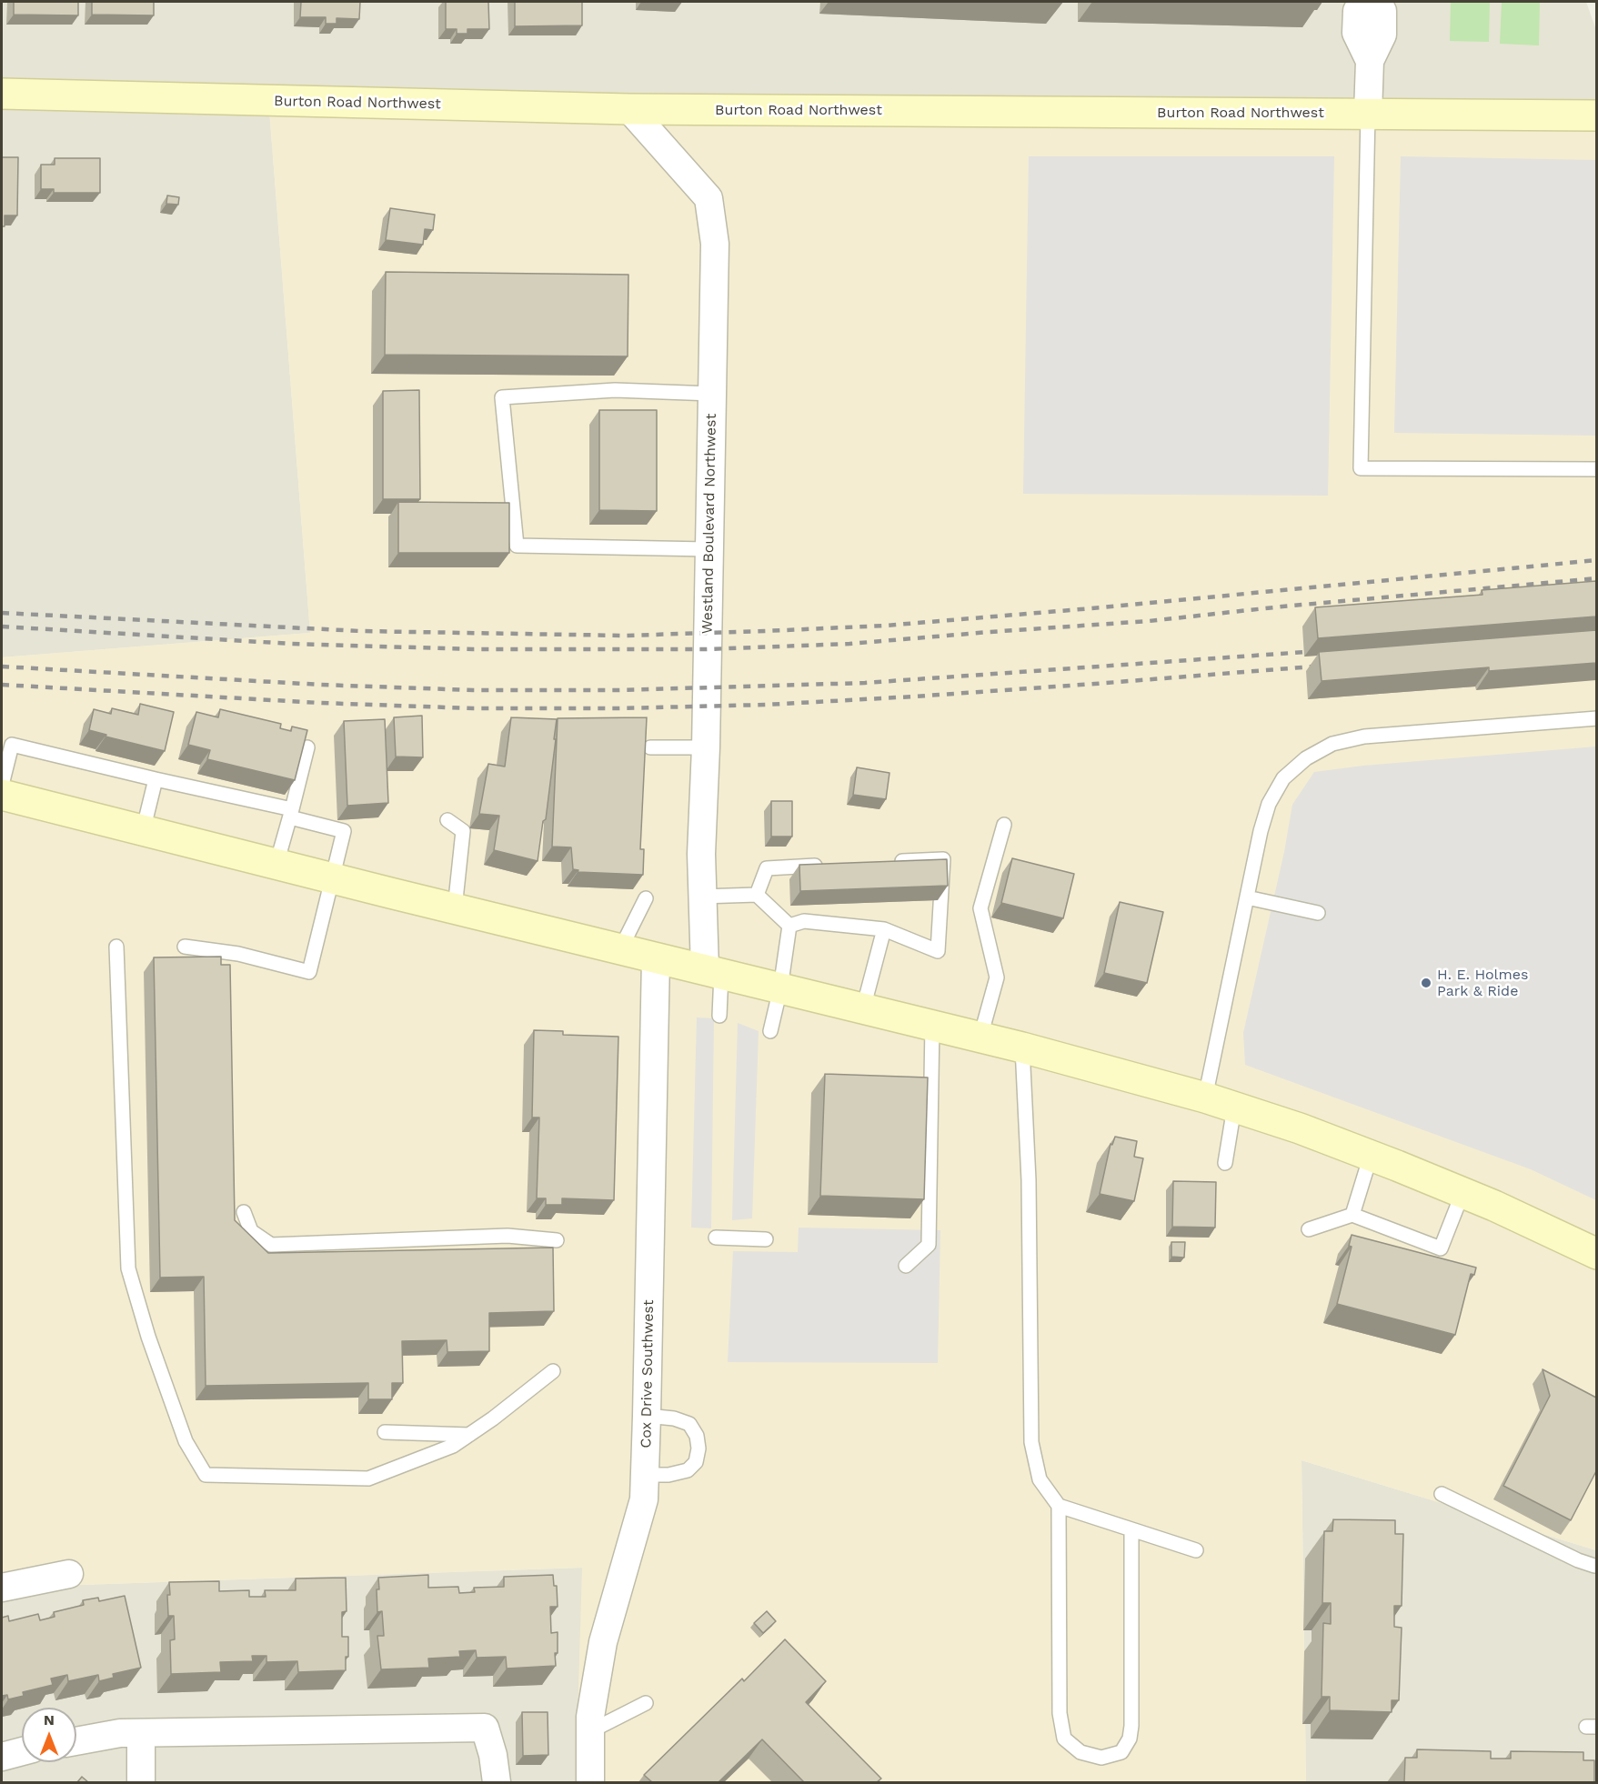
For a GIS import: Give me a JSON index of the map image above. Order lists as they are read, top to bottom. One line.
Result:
{"streets":{"main road":["Burton Road Northwest"],"street":["Westland Boulevard Northwest","Cox Drive Southwest"]},"crossings":[["Burton Road Northwest","Westland Boulevard Northwest"]],"places":["H. E. Holmes Park & Ride"],"north":"top"}
